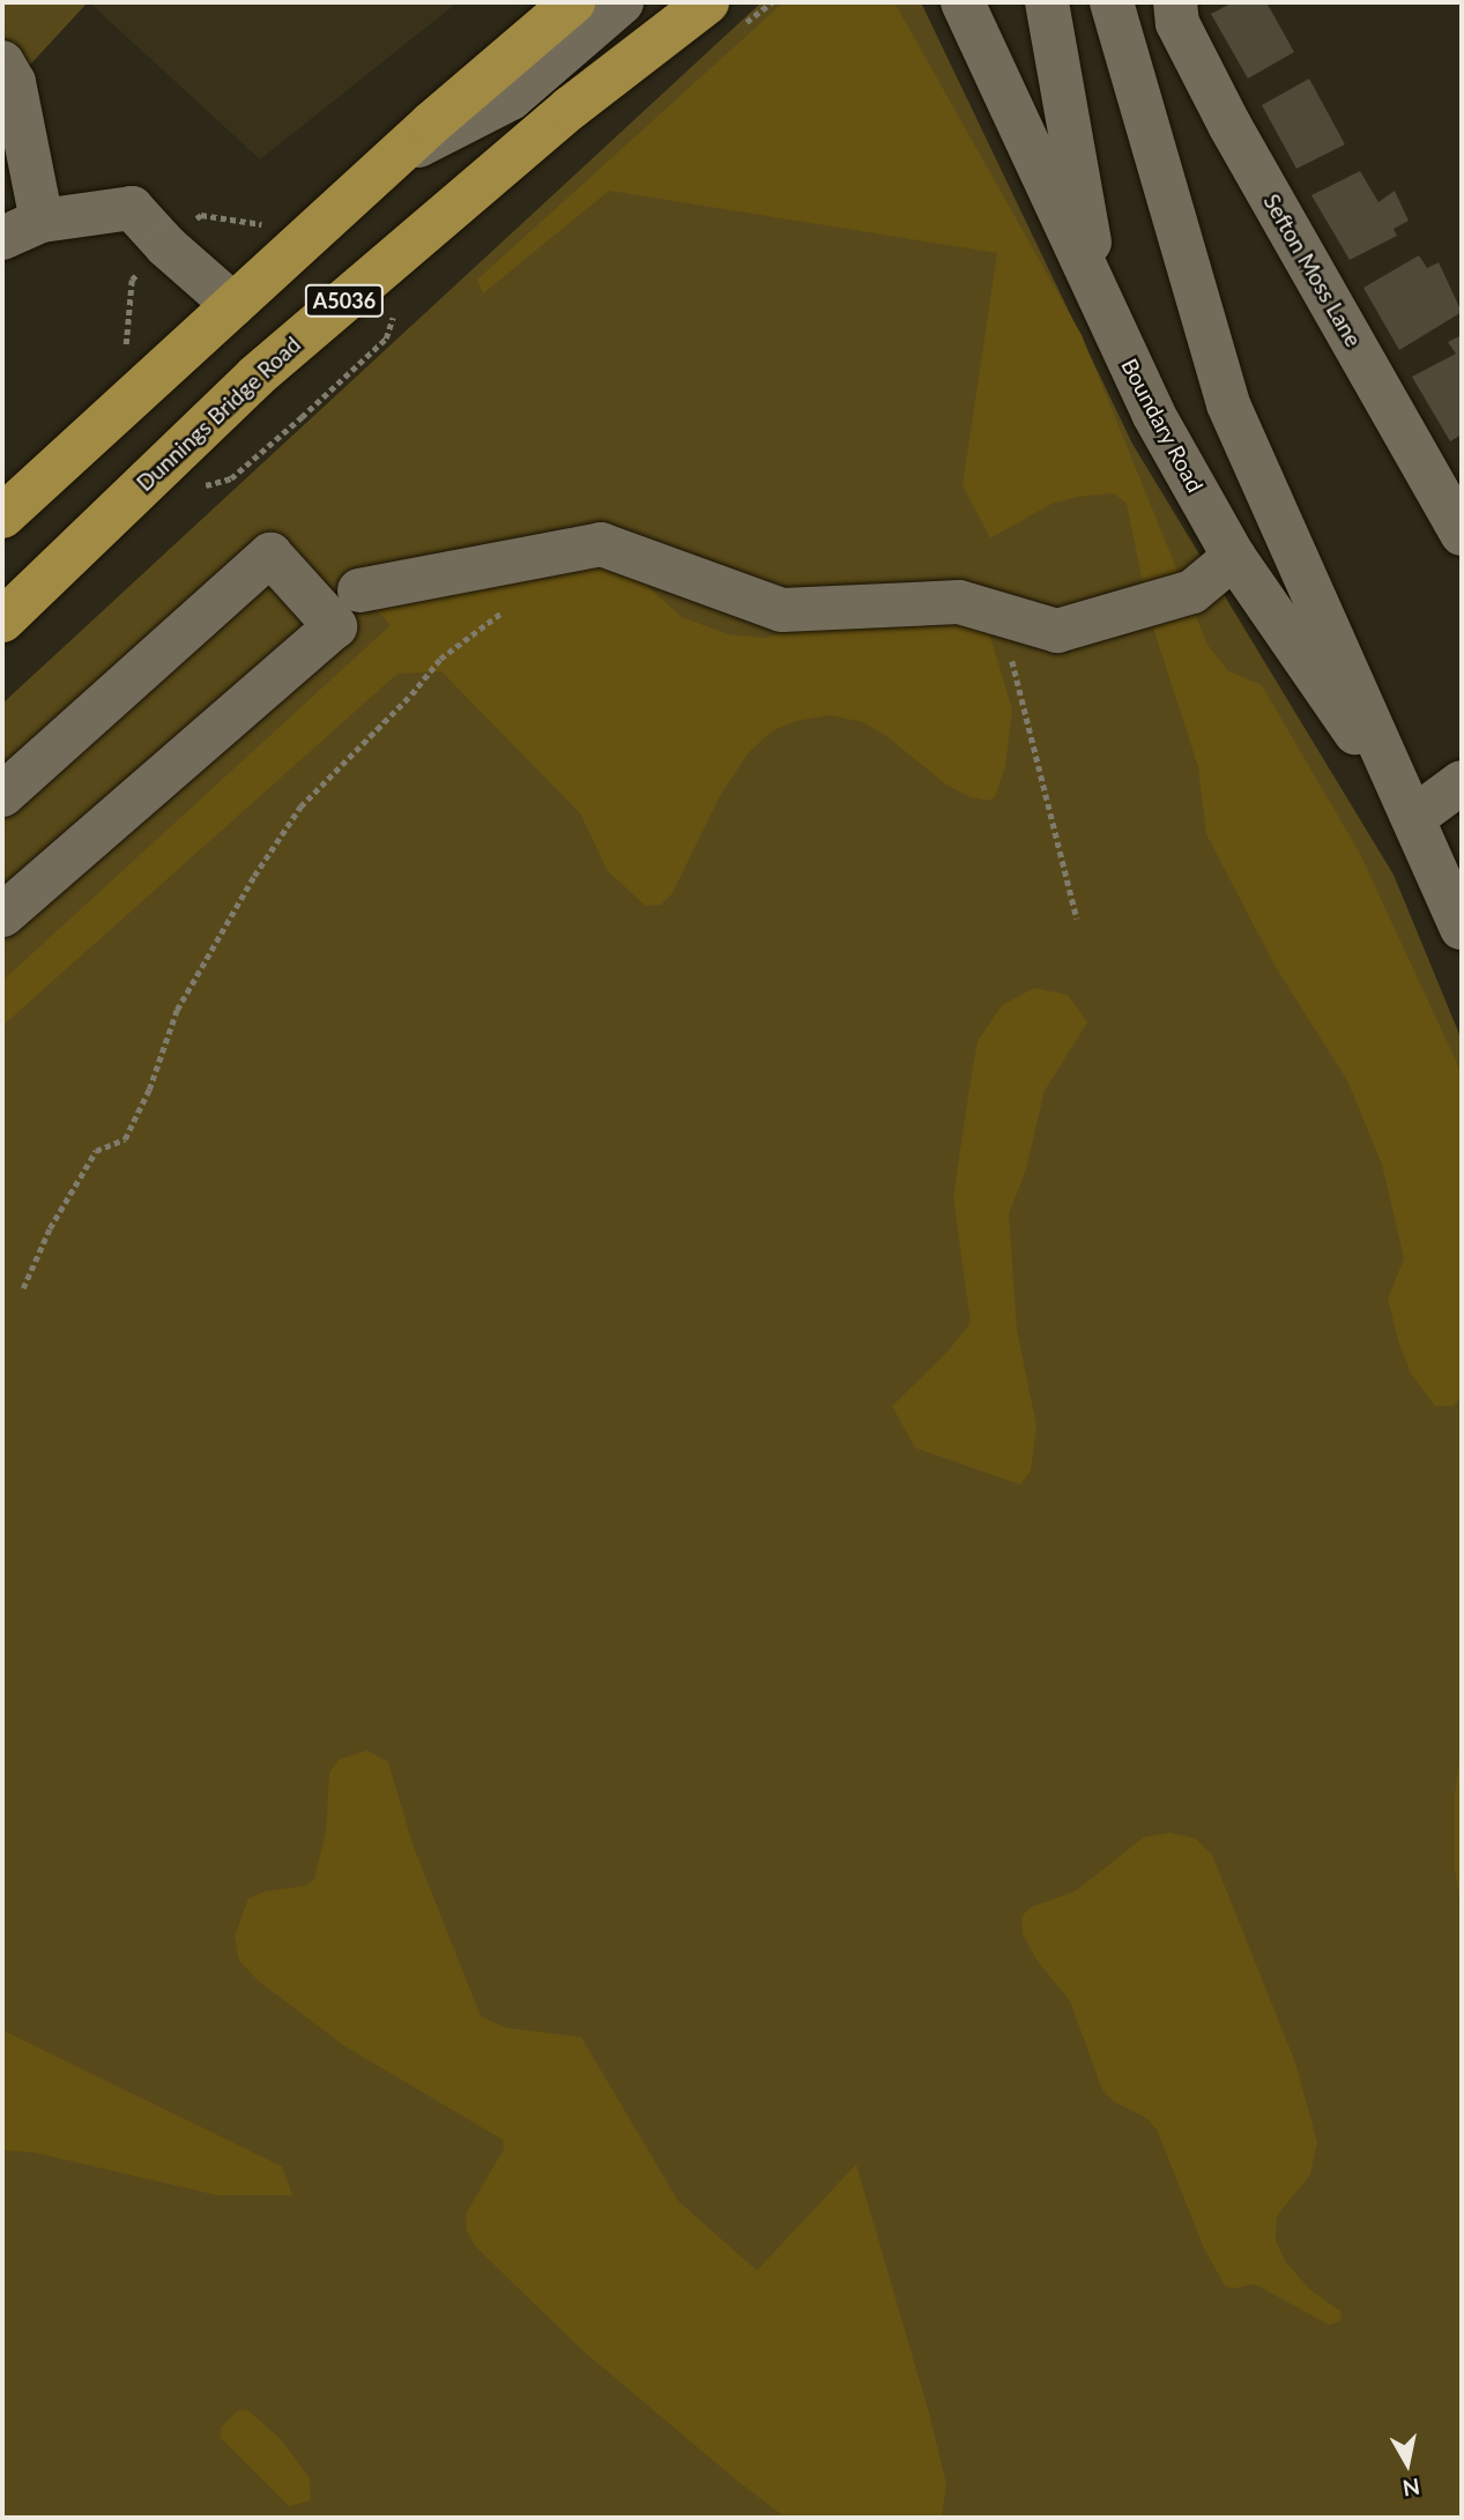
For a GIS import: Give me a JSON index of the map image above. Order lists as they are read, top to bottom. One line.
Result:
{"streets":{"highway":["A5036","Dunnings Bridge Road"],"street":["Sefton Moss Lane","Boundary Road"]},"north":"bottom"}
